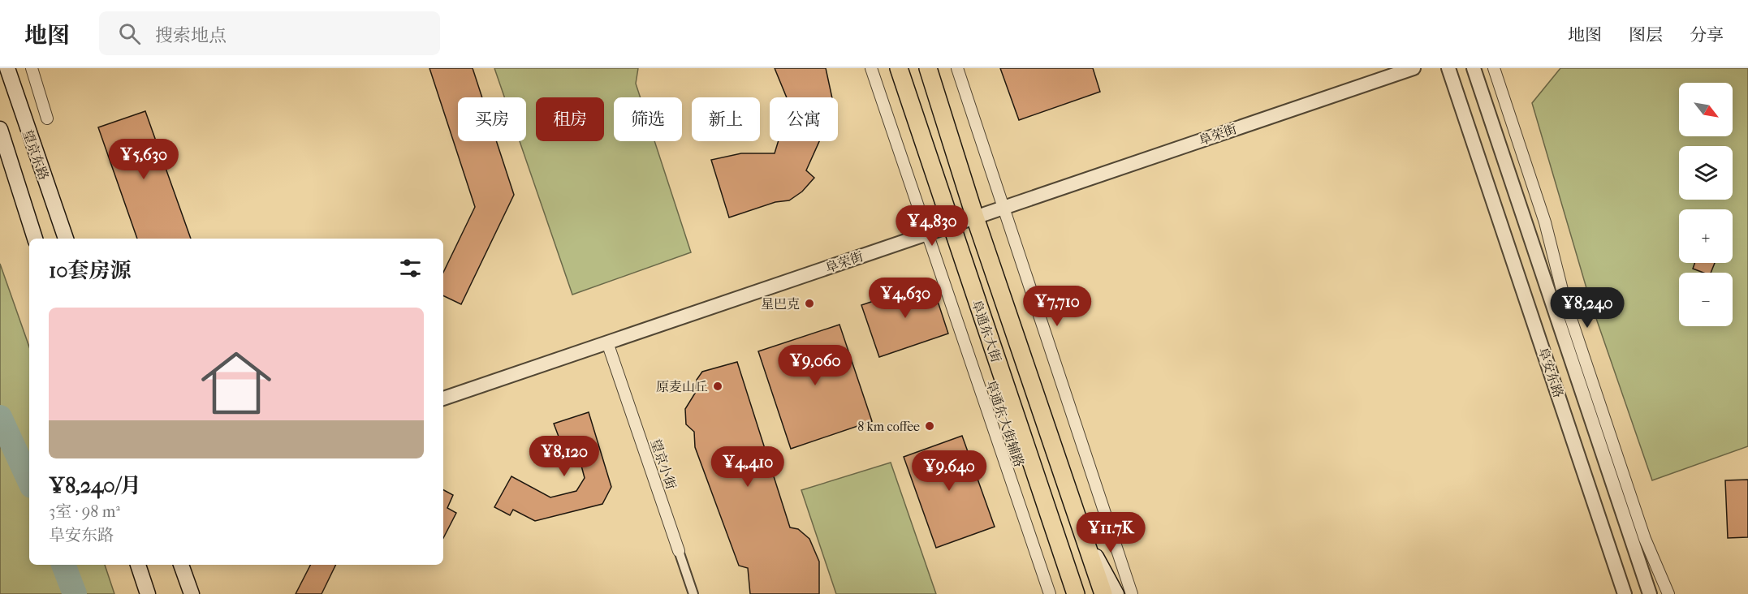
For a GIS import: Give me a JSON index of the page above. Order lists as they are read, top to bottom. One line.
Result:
{"streets":{"main road":["望京东路","阜通东大街"],"street":["阜荣街","阜安东路","阜通东大街辅路","望京小街"]},"crossings":[["阜荣街","阜通东大街"],["阜荣街","阜通东大街辅路"],["阜荣街","望京小街"]],"places":["星巴克","原麦山丘","8 km coffee"],"north":"bottom right","page":{"header":"地图","search":"搜索地点","nav":["地图","图层","分享"],"map_buttons":["+","−"],"chip":["买房","租房","筛选","新上","公寓"],"price":["¥5,630","¥4,830","¥4,630","¥7,710","¥8,240","¥9,060","¥8,120","¥4,410","¥9,640","¥11.7K"],"heading":"10套房源","list":[{"name":"¥8,240/月","note":"3室 · 98 m² · 阜安东路"}]}}
